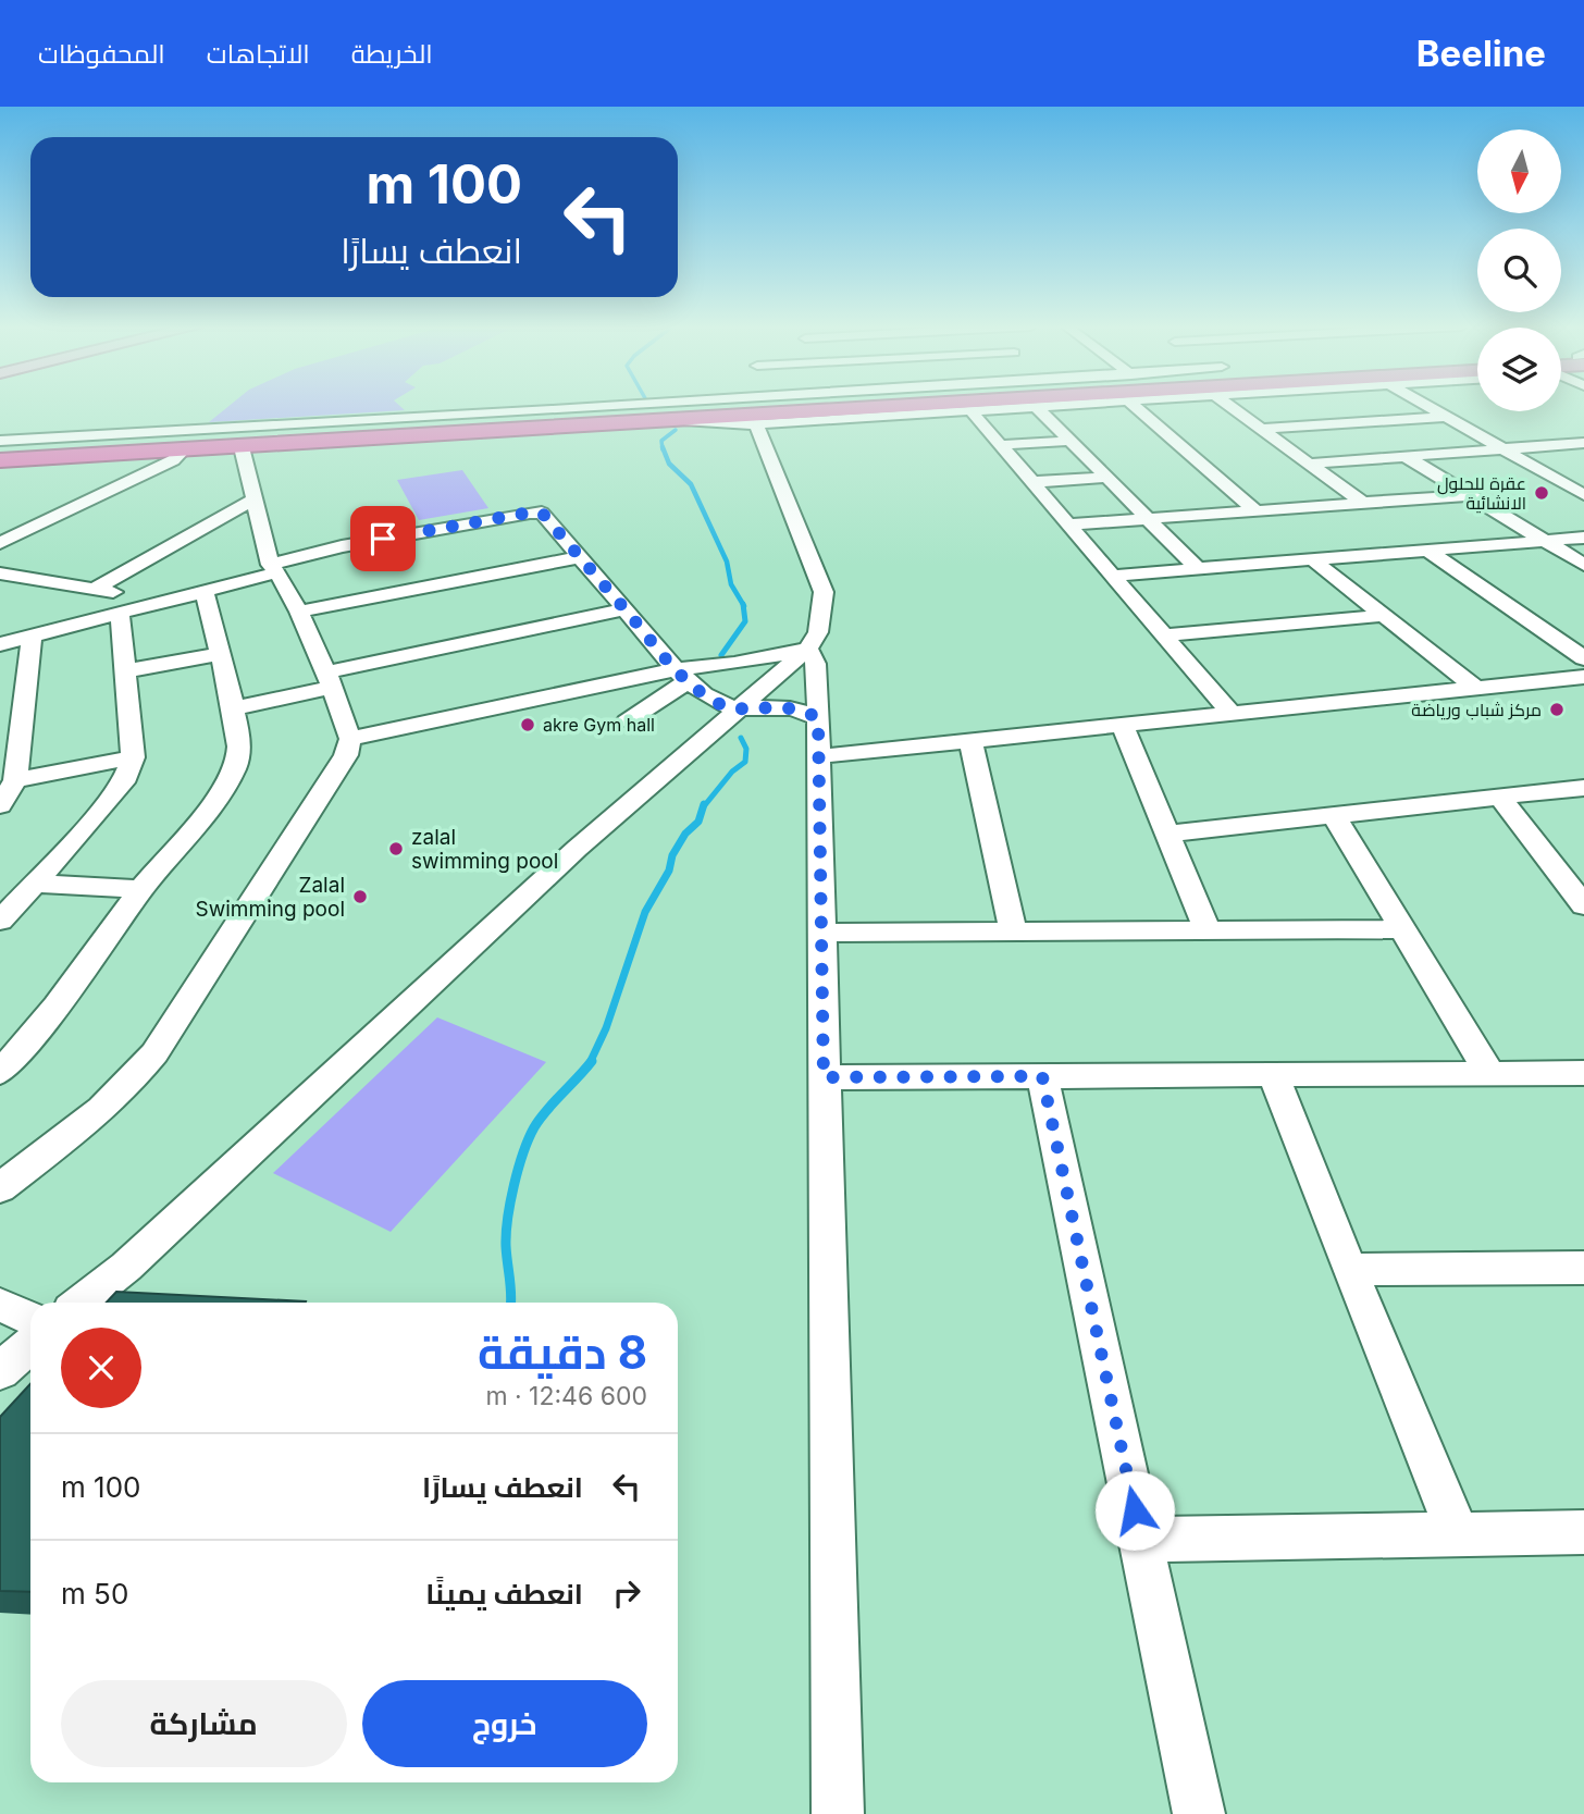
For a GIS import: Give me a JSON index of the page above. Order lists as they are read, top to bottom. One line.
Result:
{"places":["عقرة للحلول الانشائیة","مركز شباب ورياضة","akre Gym hall","zalal swimming pool","Zalal Swimming pool"],"north":"bottom","page":{"header":"Beeline","nav":["الخريطة","الاتجاهات","المحفوظات"],"turn":["100 m","انعطف يسارًا"],"heading":["8 دقيقة","600 m · 12:46"],"list":[{"name":"انعطف يسارًا","value":"100 m"},{"name":"انعطف يمينًا","value":"50 m"}],"buttons":["خروج","مشاركة"]}}
